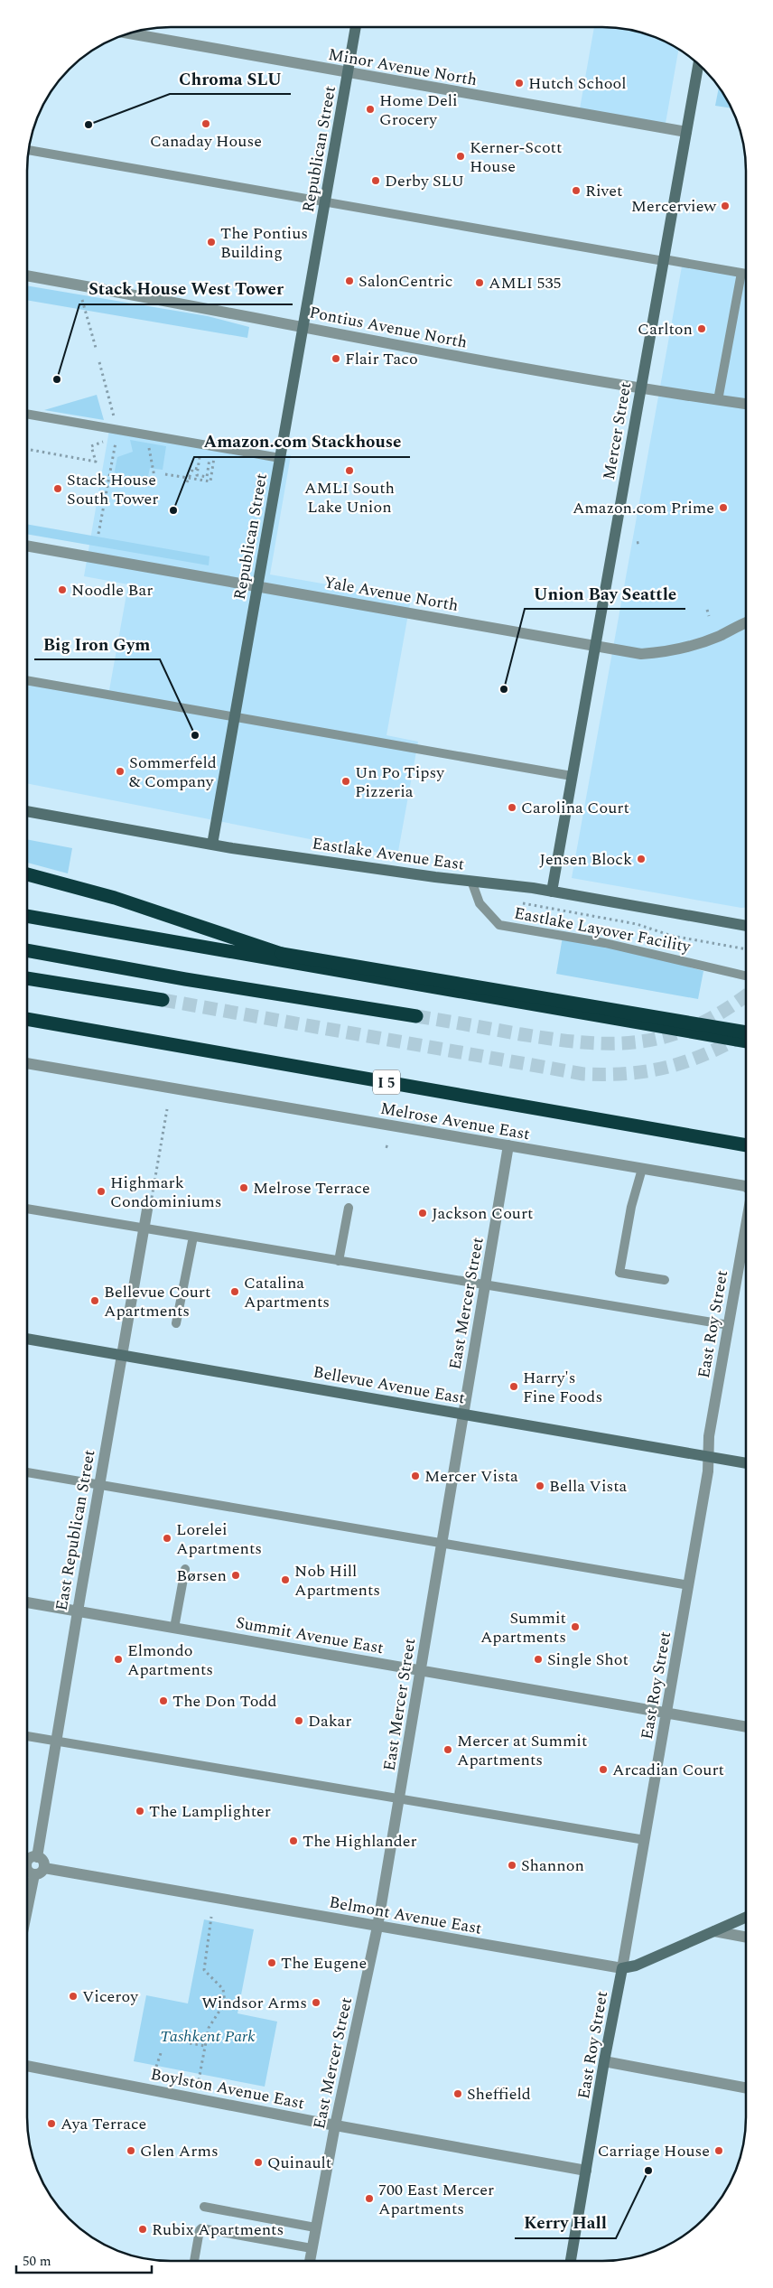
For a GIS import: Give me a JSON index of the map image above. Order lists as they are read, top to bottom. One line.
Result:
{"streets":{"highway":["I 5"],"street":["Minor Avenue North","Republican Street","Pontius Avenue North","Mercer Street","Yale Avenue North","Eastlake Avenue East","Melrose Avenue East","East Mercer Street","East Roy Street","Bellevue Avenue East","East Republican Street","Summit Avenue East","Belmont Avenue East","Boylston Avenue East"],"lane":["Eastlake Layover Facility"]},"crossings":[["Minor Avenue North","Republican Street"],["Minor Avenue North","Mercer Street"],["Republican Street","Pontius Avenue North"],["Republican Street","Yale Avenue North"],["Republican Street","Eastlake Avenue East"],["Pontius Avenue North","Mercer Street"],["Mercer Street","Yale Avenue North"],["Mercer Street","Eastlake Avenue East"],["Eastlake Avenue East","Eastlake Layover Facility"],["Melrose Avenue East","East Mercer Street"],["East Mercer Street","Bellevue Avenue East"],["East Mercer Street","Summit Avenue East"],["East Mercer Street","Belmont Avenue East"],["East Mercer Street","Boylston Avenue East"],["East Roy Street","Bellevue Avenue East"],["East Roy Street","Summit Avenue East"],["East Roy Street","Belmont Avenue East"],["East Roy Street","Boylston Avenue East"],["Bellevue Avenue East","East Republican Street"],["East Republican Street","Summit Avenue East"]],"parks":["Tashkent Park"],"places":["Hutch School","Home Deli Grocery","Canaday House","Chroma SLU","Kerner-Scott House","Derby SLU","Rivet","Mercerview","The Pontius Building","SalonCentric","AMLI 535","Carlton","Flair Taco","Stack House West Tower","AMLI South Lake Union","Stack House South Tower","Amazon.com Prime","Amazon.com Stackhouse","Noodle Bar","Union Bay Seattle","Big Iron Gym","Sommerfeld & Company","Un Po Tipsy Pizzeria","Carolina Court","Jensen Block","Melrose Terrace","Highmark Condominiums","Jackson Court","Catalina Apartments","Bellevue Court Apartments","Harry's Fine Foods","Mercer Vista","Bella Vista","Lorelei Apartments","Børsen","Nob Hill Apartments","Summit Apartments","Elmondo Apartments","Single Shot","The Don Todd","Dakar","Mercer at Summit Apartments","Arcadian Court","The Lamplighter","The Highlander","Shannon","The Eugene","Viceroy","Windsor Arms","Sheffield","Aya Terrace","Glen Arms","Carriage House","Quinault","Kerry Hall","700 East Mercer Apartments","Rubix Apartments"],"scale_bar":"50 m"}
